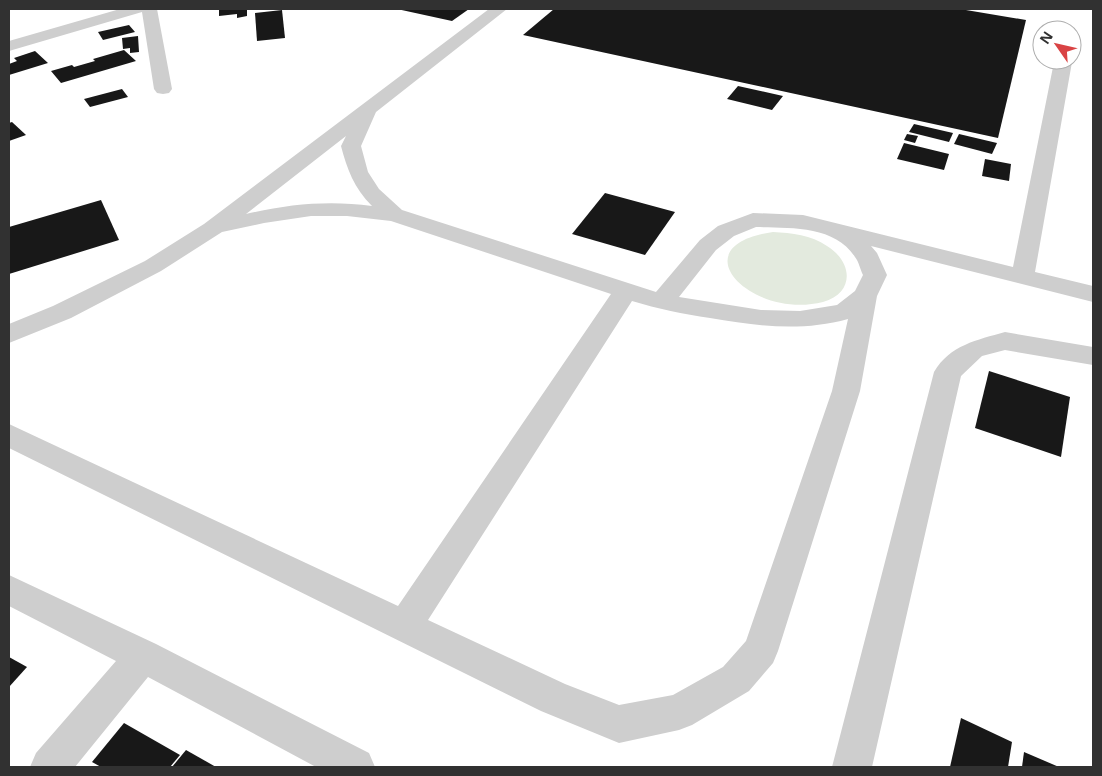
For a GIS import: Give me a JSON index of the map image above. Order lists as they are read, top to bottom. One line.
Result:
{"north":"top left"}
